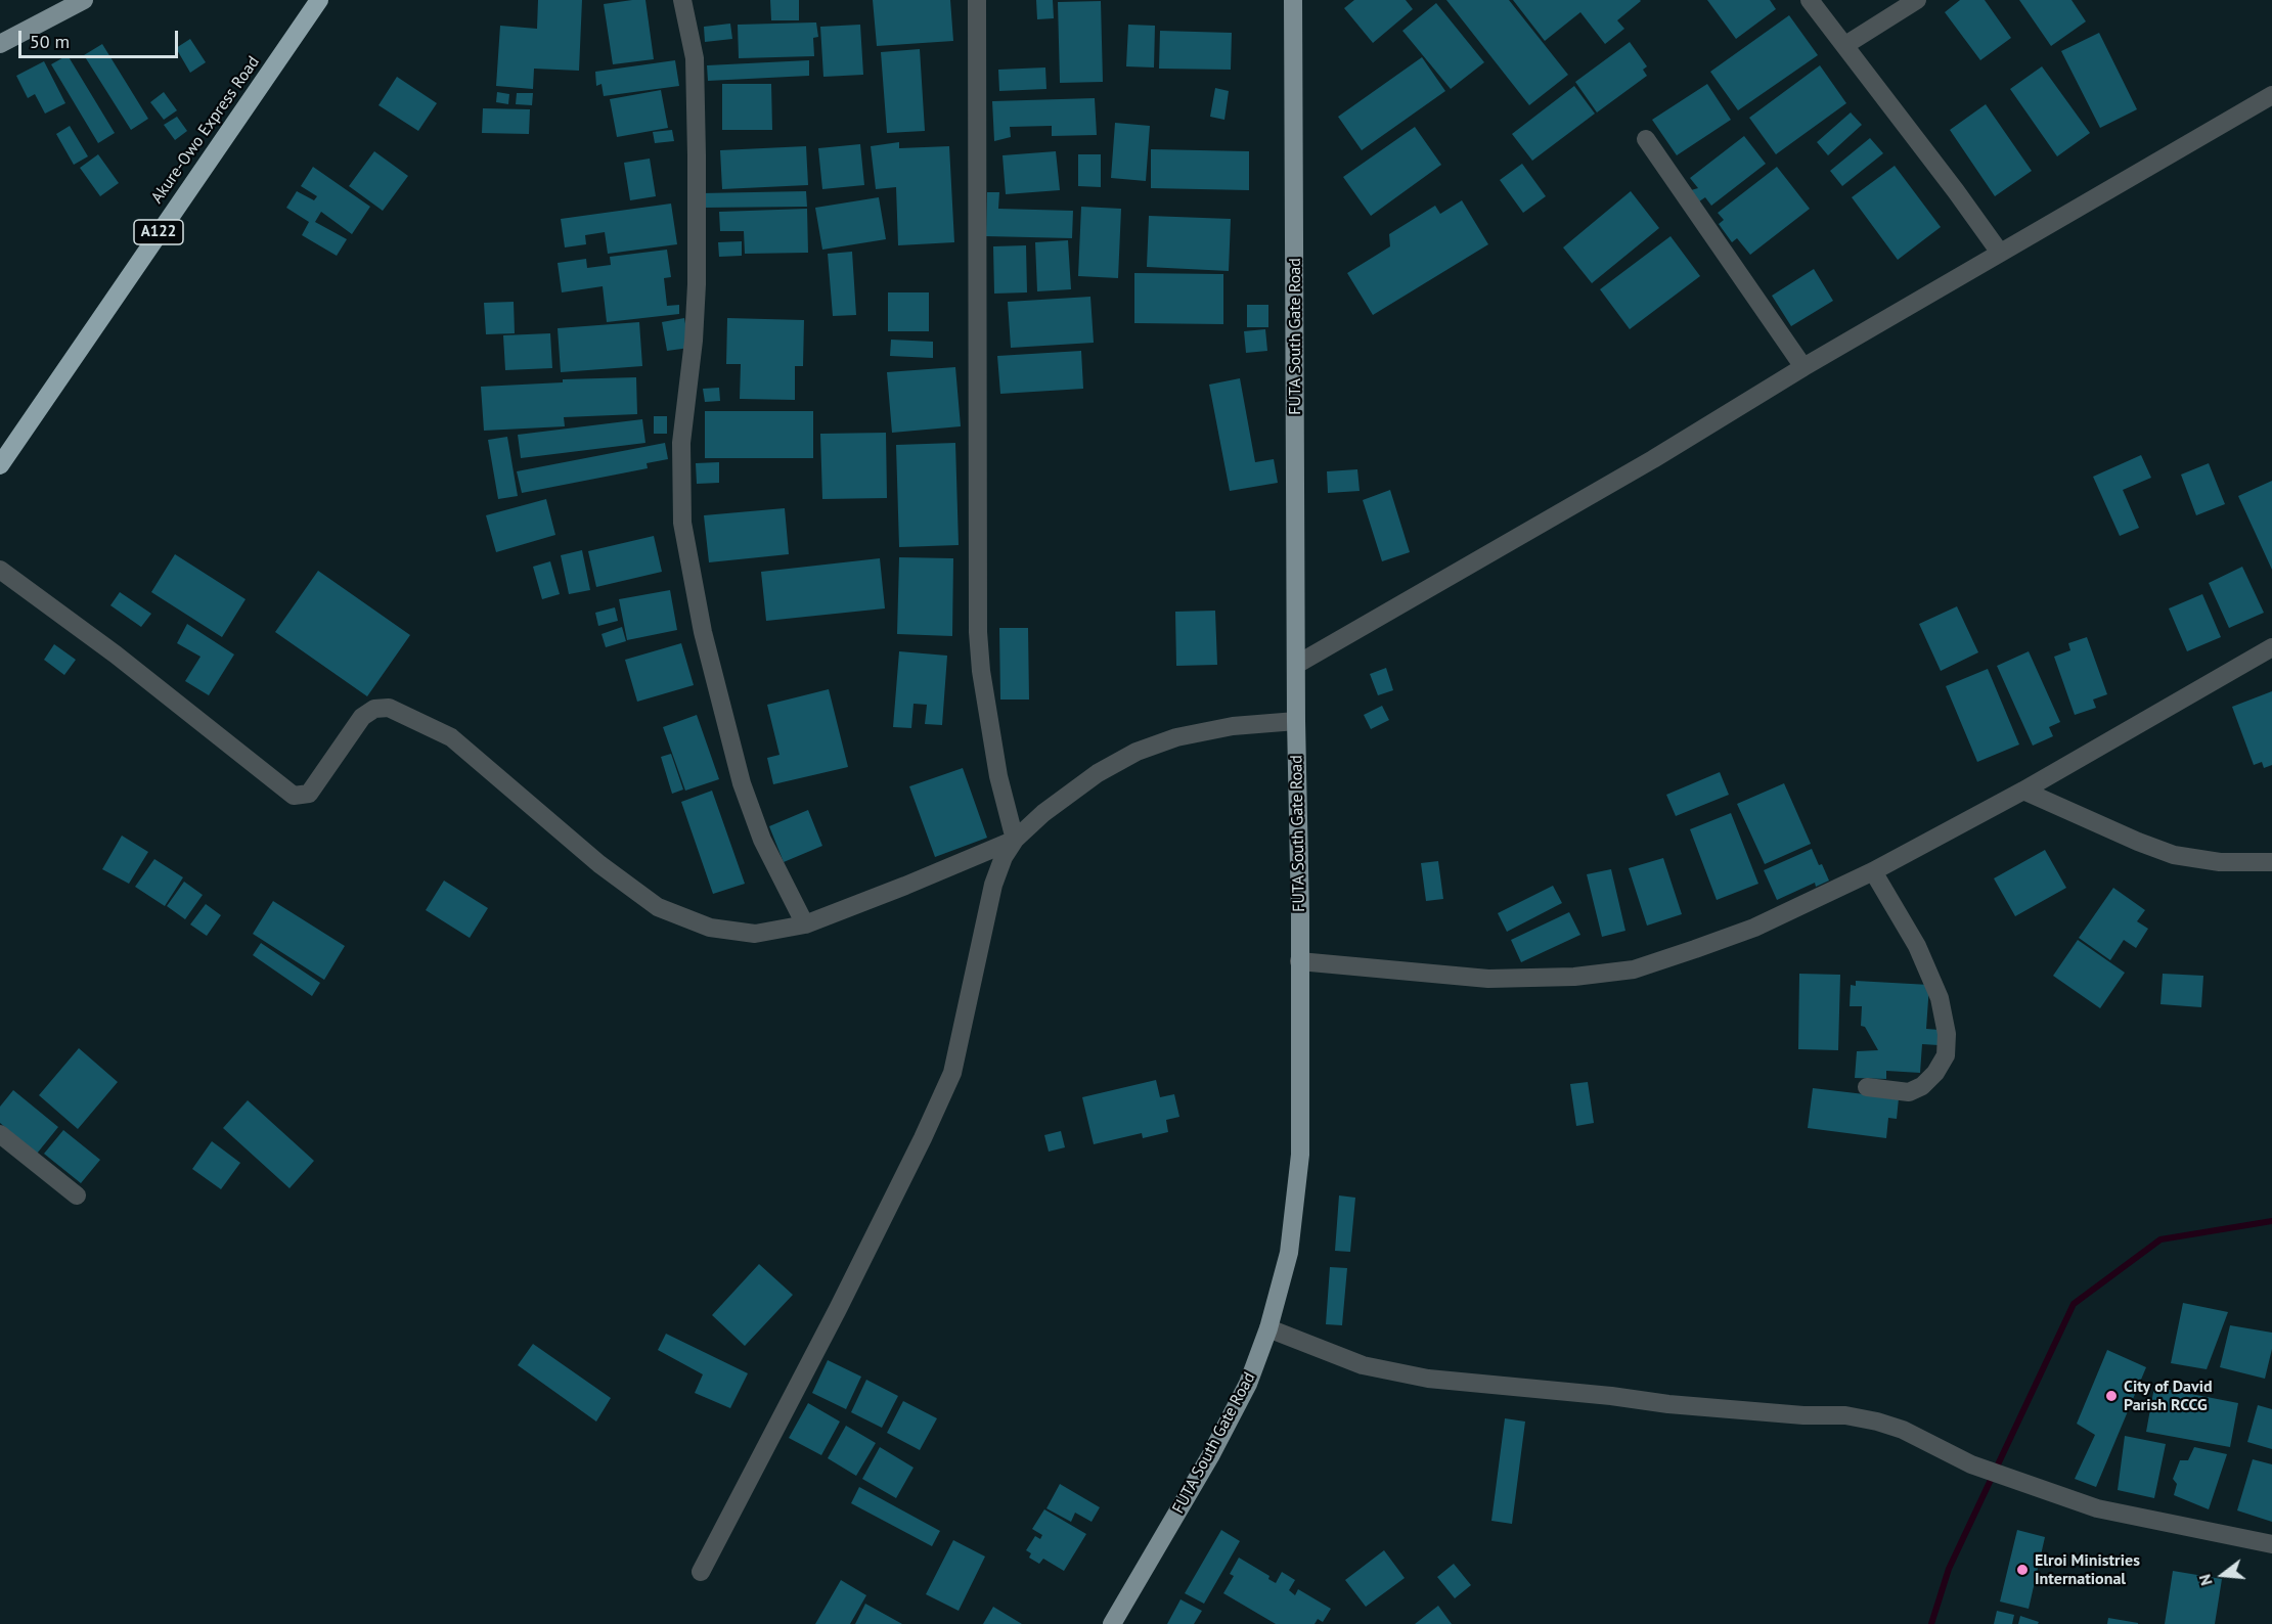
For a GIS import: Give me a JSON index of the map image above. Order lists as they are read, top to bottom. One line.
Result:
{"streets":{"highway":["Akure-Owo Express Road","A122"],"main road":["FUTA South Gate Road"]},"places":["City of David Parish RCCG","Elroi Ministries International"],"scale_bar":"50 m","north":"left"}
